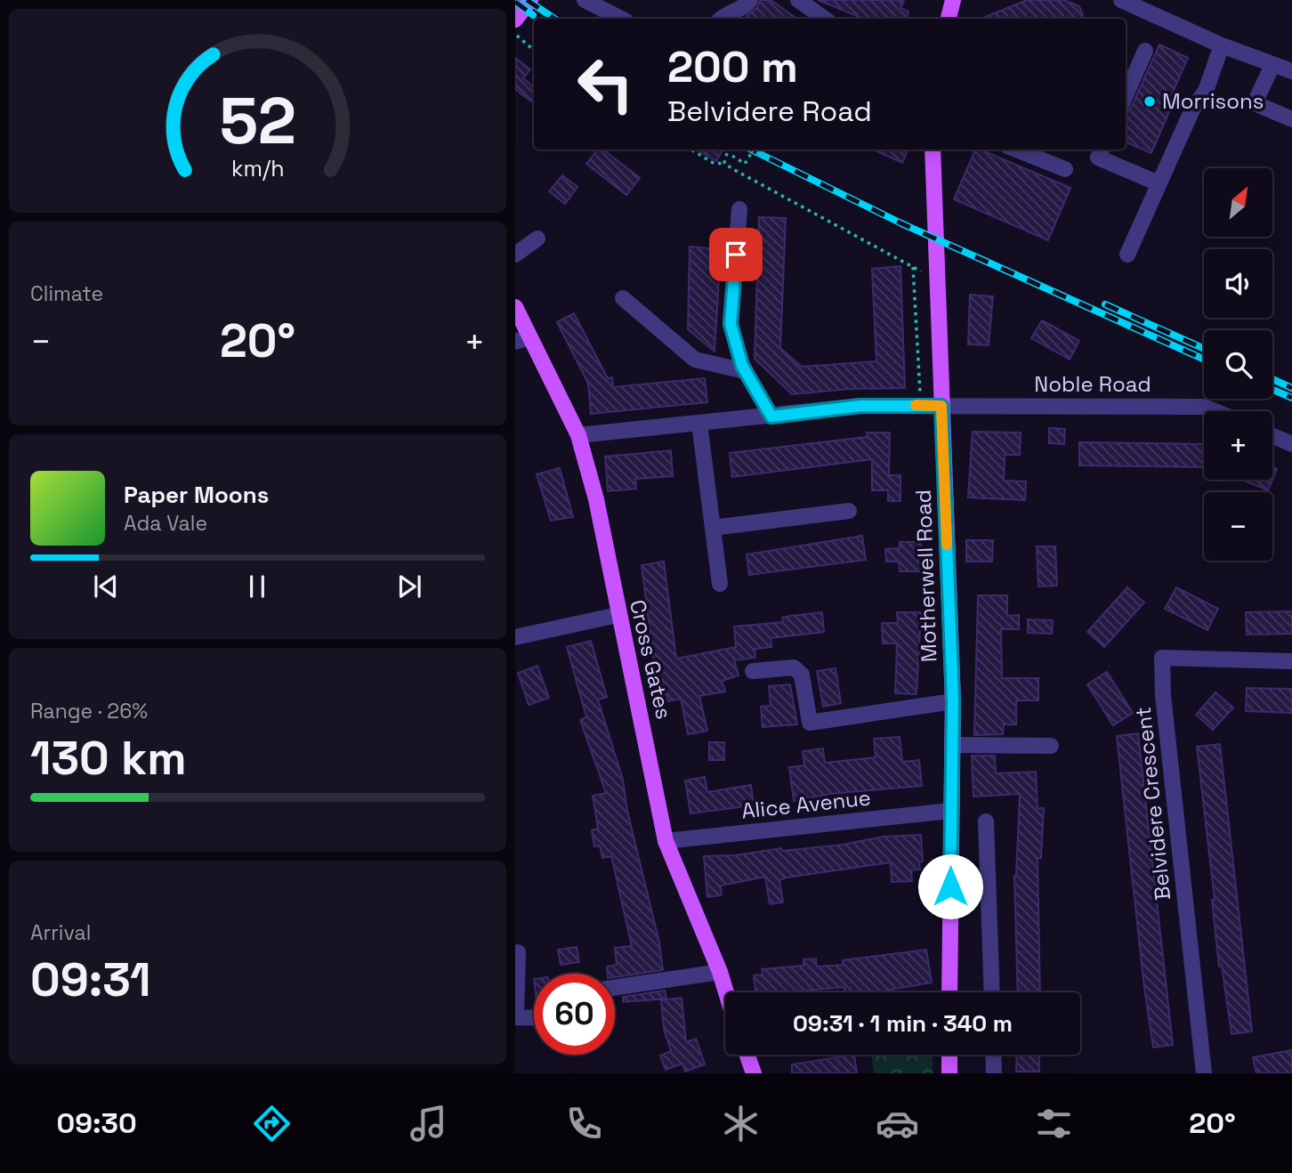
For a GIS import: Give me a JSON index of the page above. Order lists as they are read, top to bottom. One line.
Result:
{"streets":{"main road":["Motherwell Road","Cross Gates"],"street":["Noble Road","Belvidere Crescent","Alice Avenue"]},"crossings":[["Noble Road","Motherwell Road"],["Noble Road","Cross Gates"],["Motherwell Road","Alice Avenue"],["Cross Gates","Alice Avenue"]],"places":["Morrisons"],"north":"top right","page":{"turn":["200 m","Belvidere Road"],"map_buttons":["+","−"],"tile":["Climate",["Range · 26%","130 km"],["Arrival","09:31"]],"heat":["−","20°","+"],"song":["Paper Moons","Ada Vale"],"limit":"60","trip":"09:31 · 1 min · 340 m","tabs":["09:30","20°"],"gauge":["52","km/h"]}}
